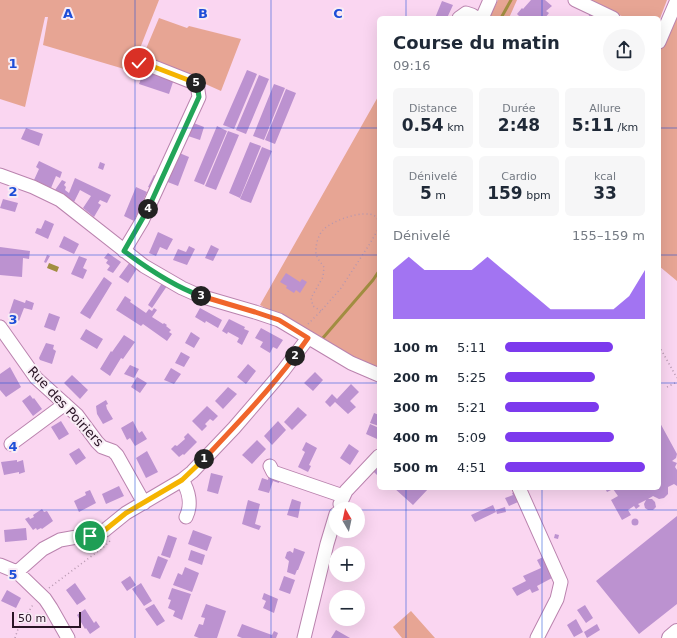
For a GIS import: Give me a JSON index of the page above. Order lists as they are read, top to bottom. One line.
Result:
{"streets":{"street":["Rue des Poiriers"]},"scale_bar":"50 m","north":"top","page":{"heading":["Course du matin","09:16"],"pins":["5","4","3","2","1"],"stats":[["Distance","0.54 km"],["Durée","2:48"],["Allure","5:11 /km"],["Dénivelé","5 m"],["Cardio","159 bpm"],["kcal","33"]],"chart":["Dénivelé","155–159 m"],"list":[{"name":"100 m","note":"5:11"},{"name":"200 m","note":"5:25"},{"name":"300 m","note":"5:21"},{"name":"400 m","note":"5:09"},{"name":"500 m","note":"4:51"}],"map_buttons":["+","−"],"scale":"50 m"},"grid":{"columns":["A","B","C"],"rows":["1","2","3","4","5"]}}
